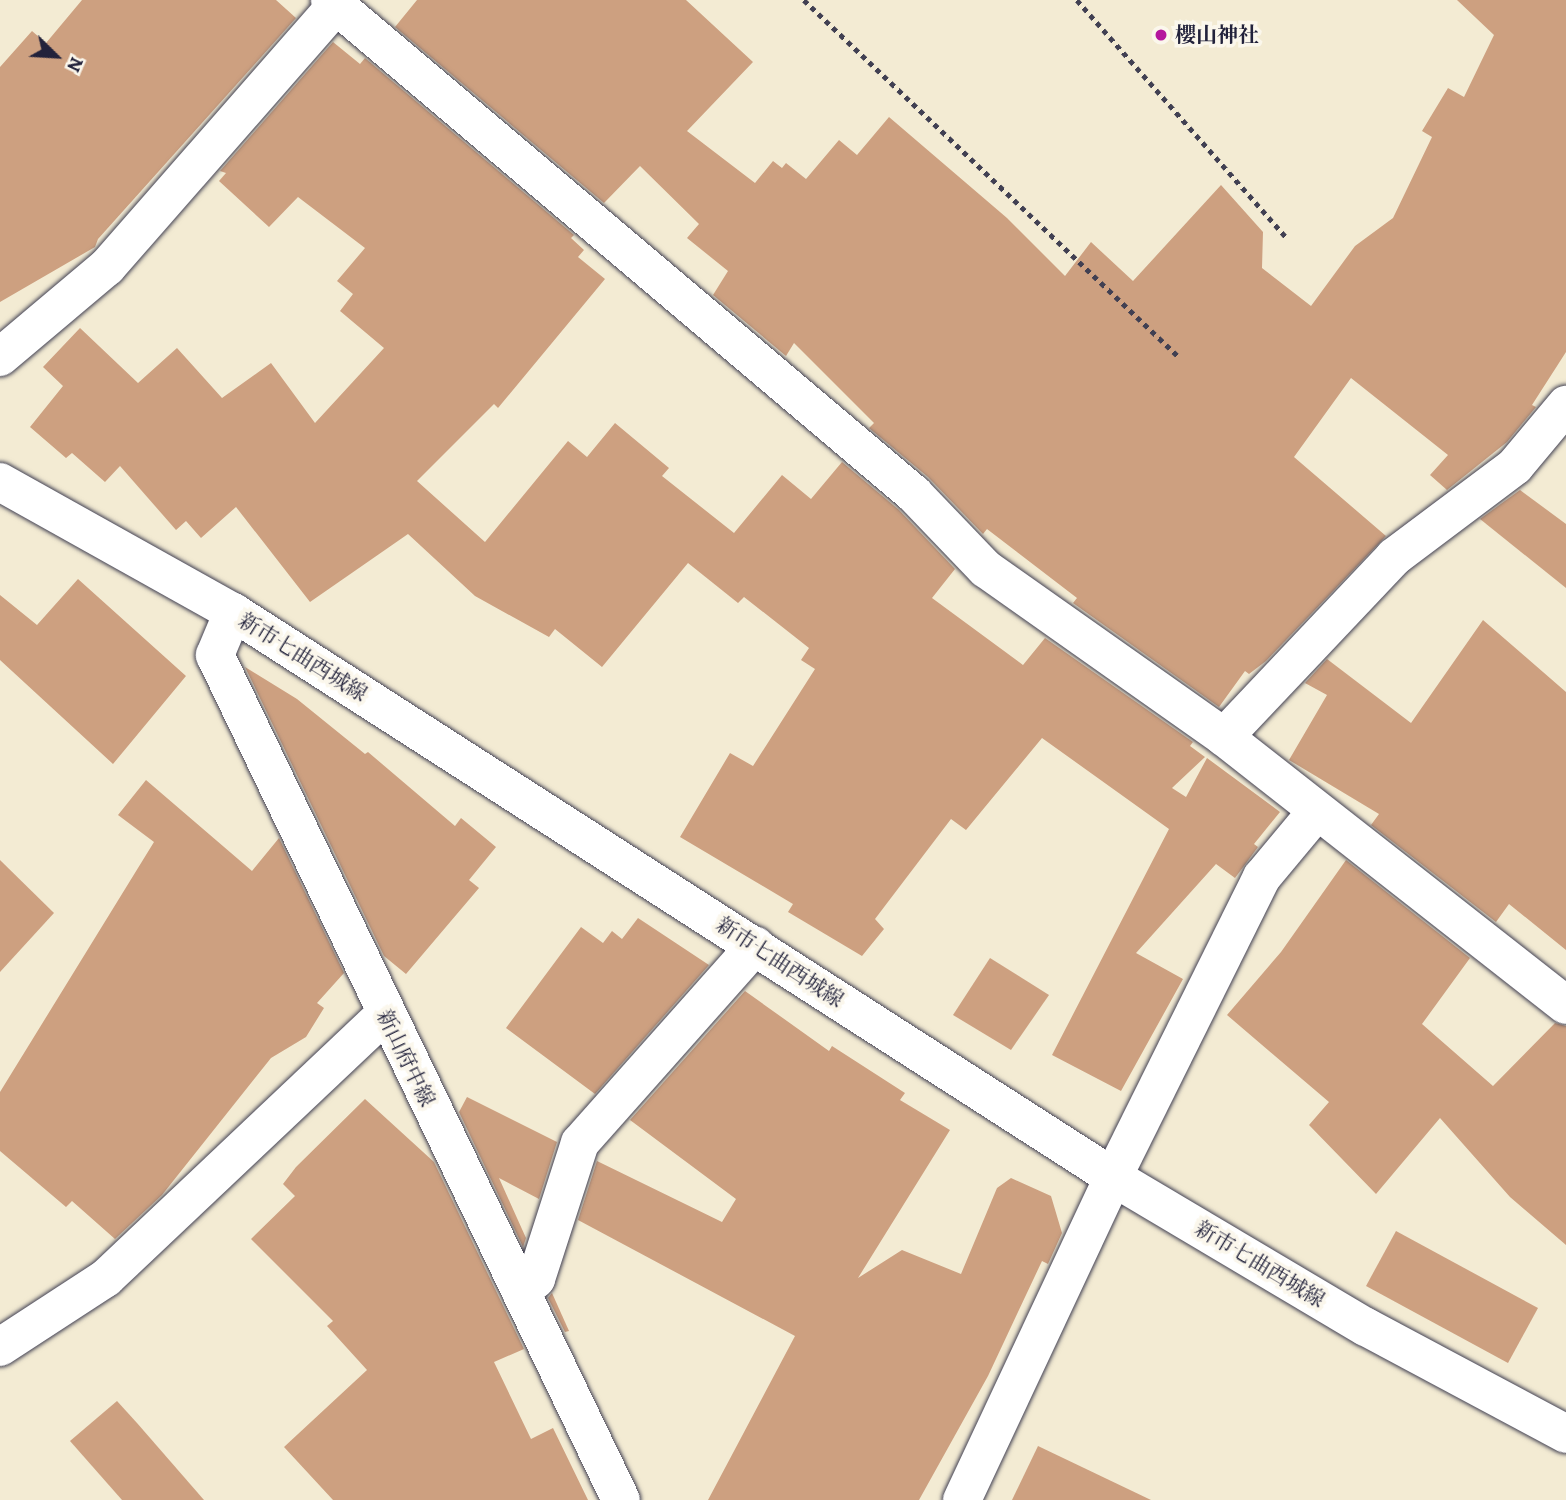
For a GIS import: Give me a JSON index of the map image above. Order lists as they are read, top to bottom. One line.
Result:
{"streets":{"street":["新市七曲西城線","新山府中線"]},"crossings":[["新市七曲西城線","新山府中線"]],"places":["櫻山神社"],"north":"bottom right"}
